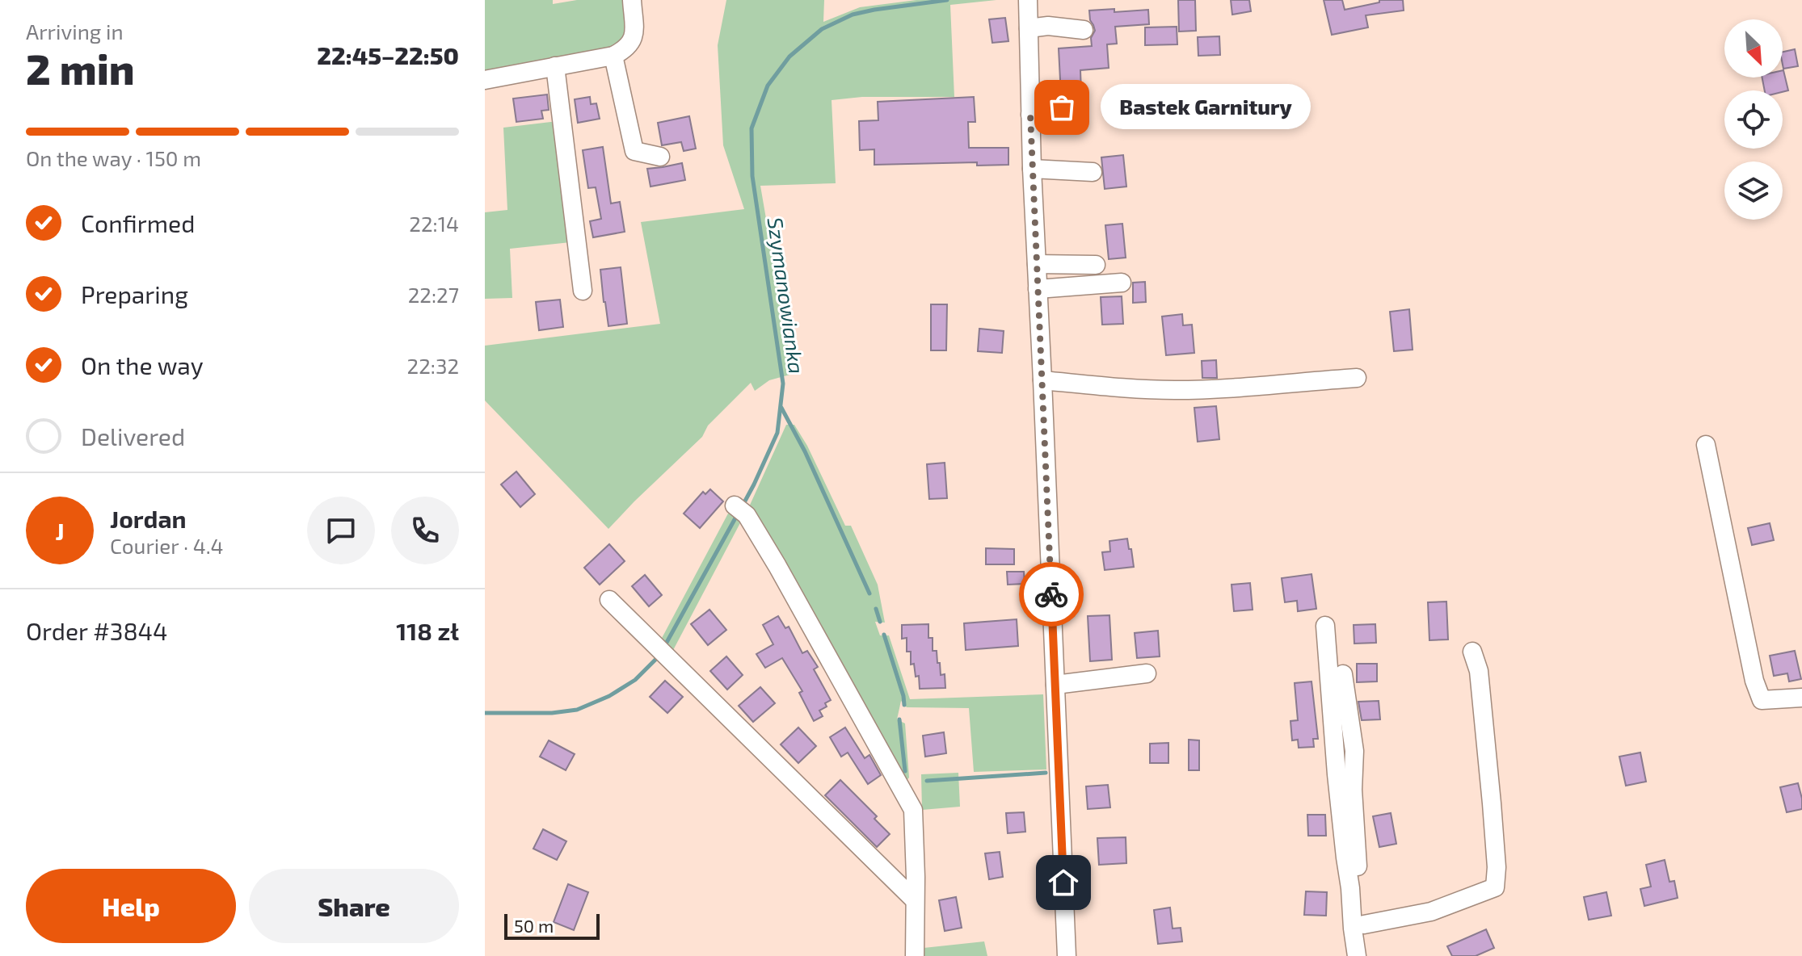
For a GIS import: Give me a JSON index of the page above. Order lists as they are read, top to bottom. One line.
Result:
{"water":["Szymanowianka"],"places":["Bastek Garnitury"],"scale_bar":"50 m","north":"bottom right","page":{"heading":["2 min","Arriving in","22:45–22:50"],"panel":["Jordan","Courier · 4.4","Order #3844","118 zł"],"bubble":"Bastek Garnitury","bar":"On the way · 150 m","list":[["Confirmed","22:14"],["Preparing","22:27"],["On the way","22:32"],"Delivered"],"round":"J","buttons":["Help","Share"],"scale":"50 m"}}
